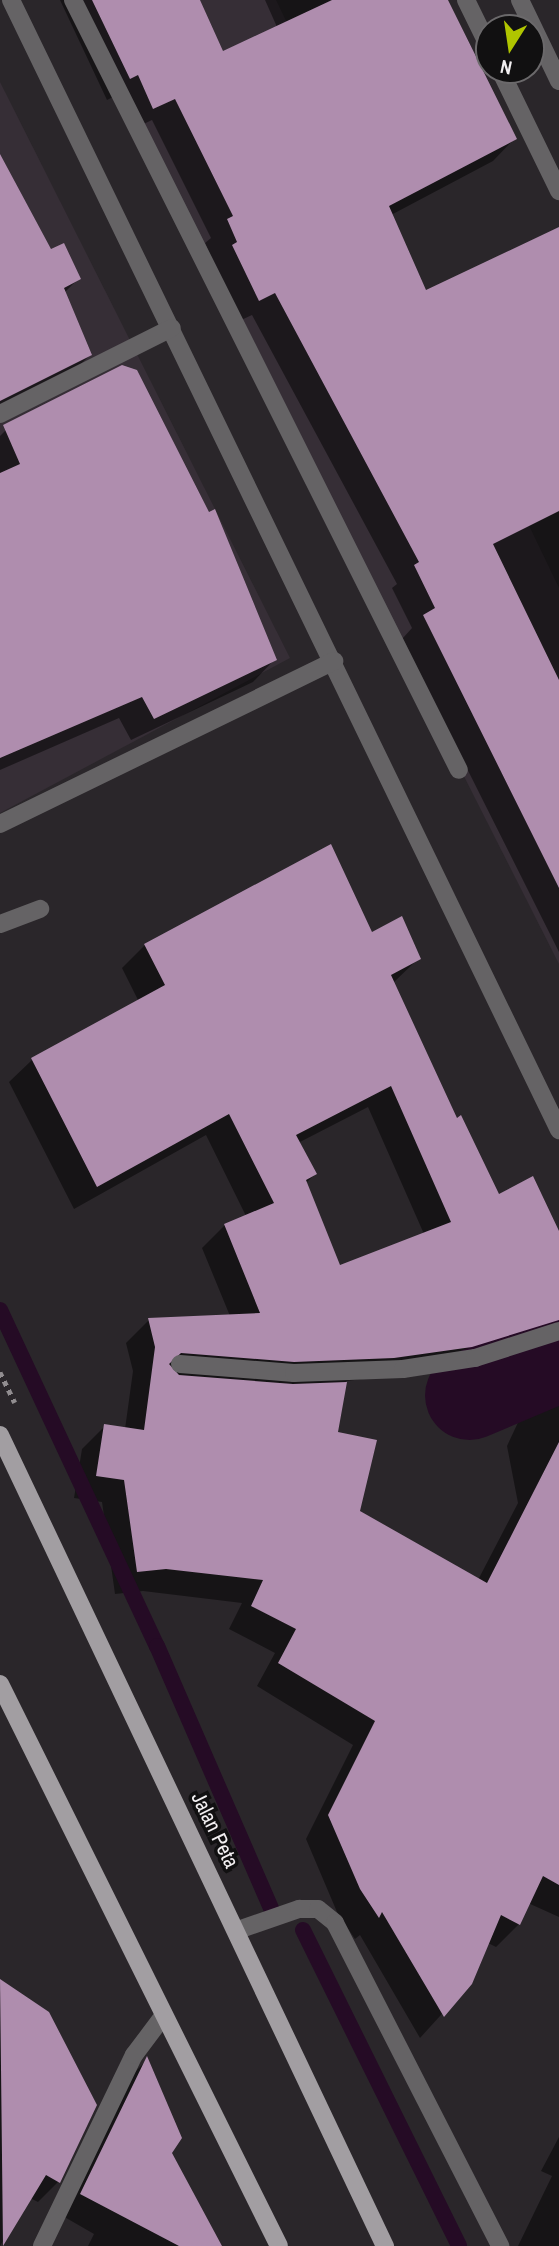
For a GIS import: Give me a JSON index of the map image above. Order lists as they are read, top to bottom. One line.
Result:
{"streets":{"main road":["Jalan Peta"]},"north":"bottom"}
